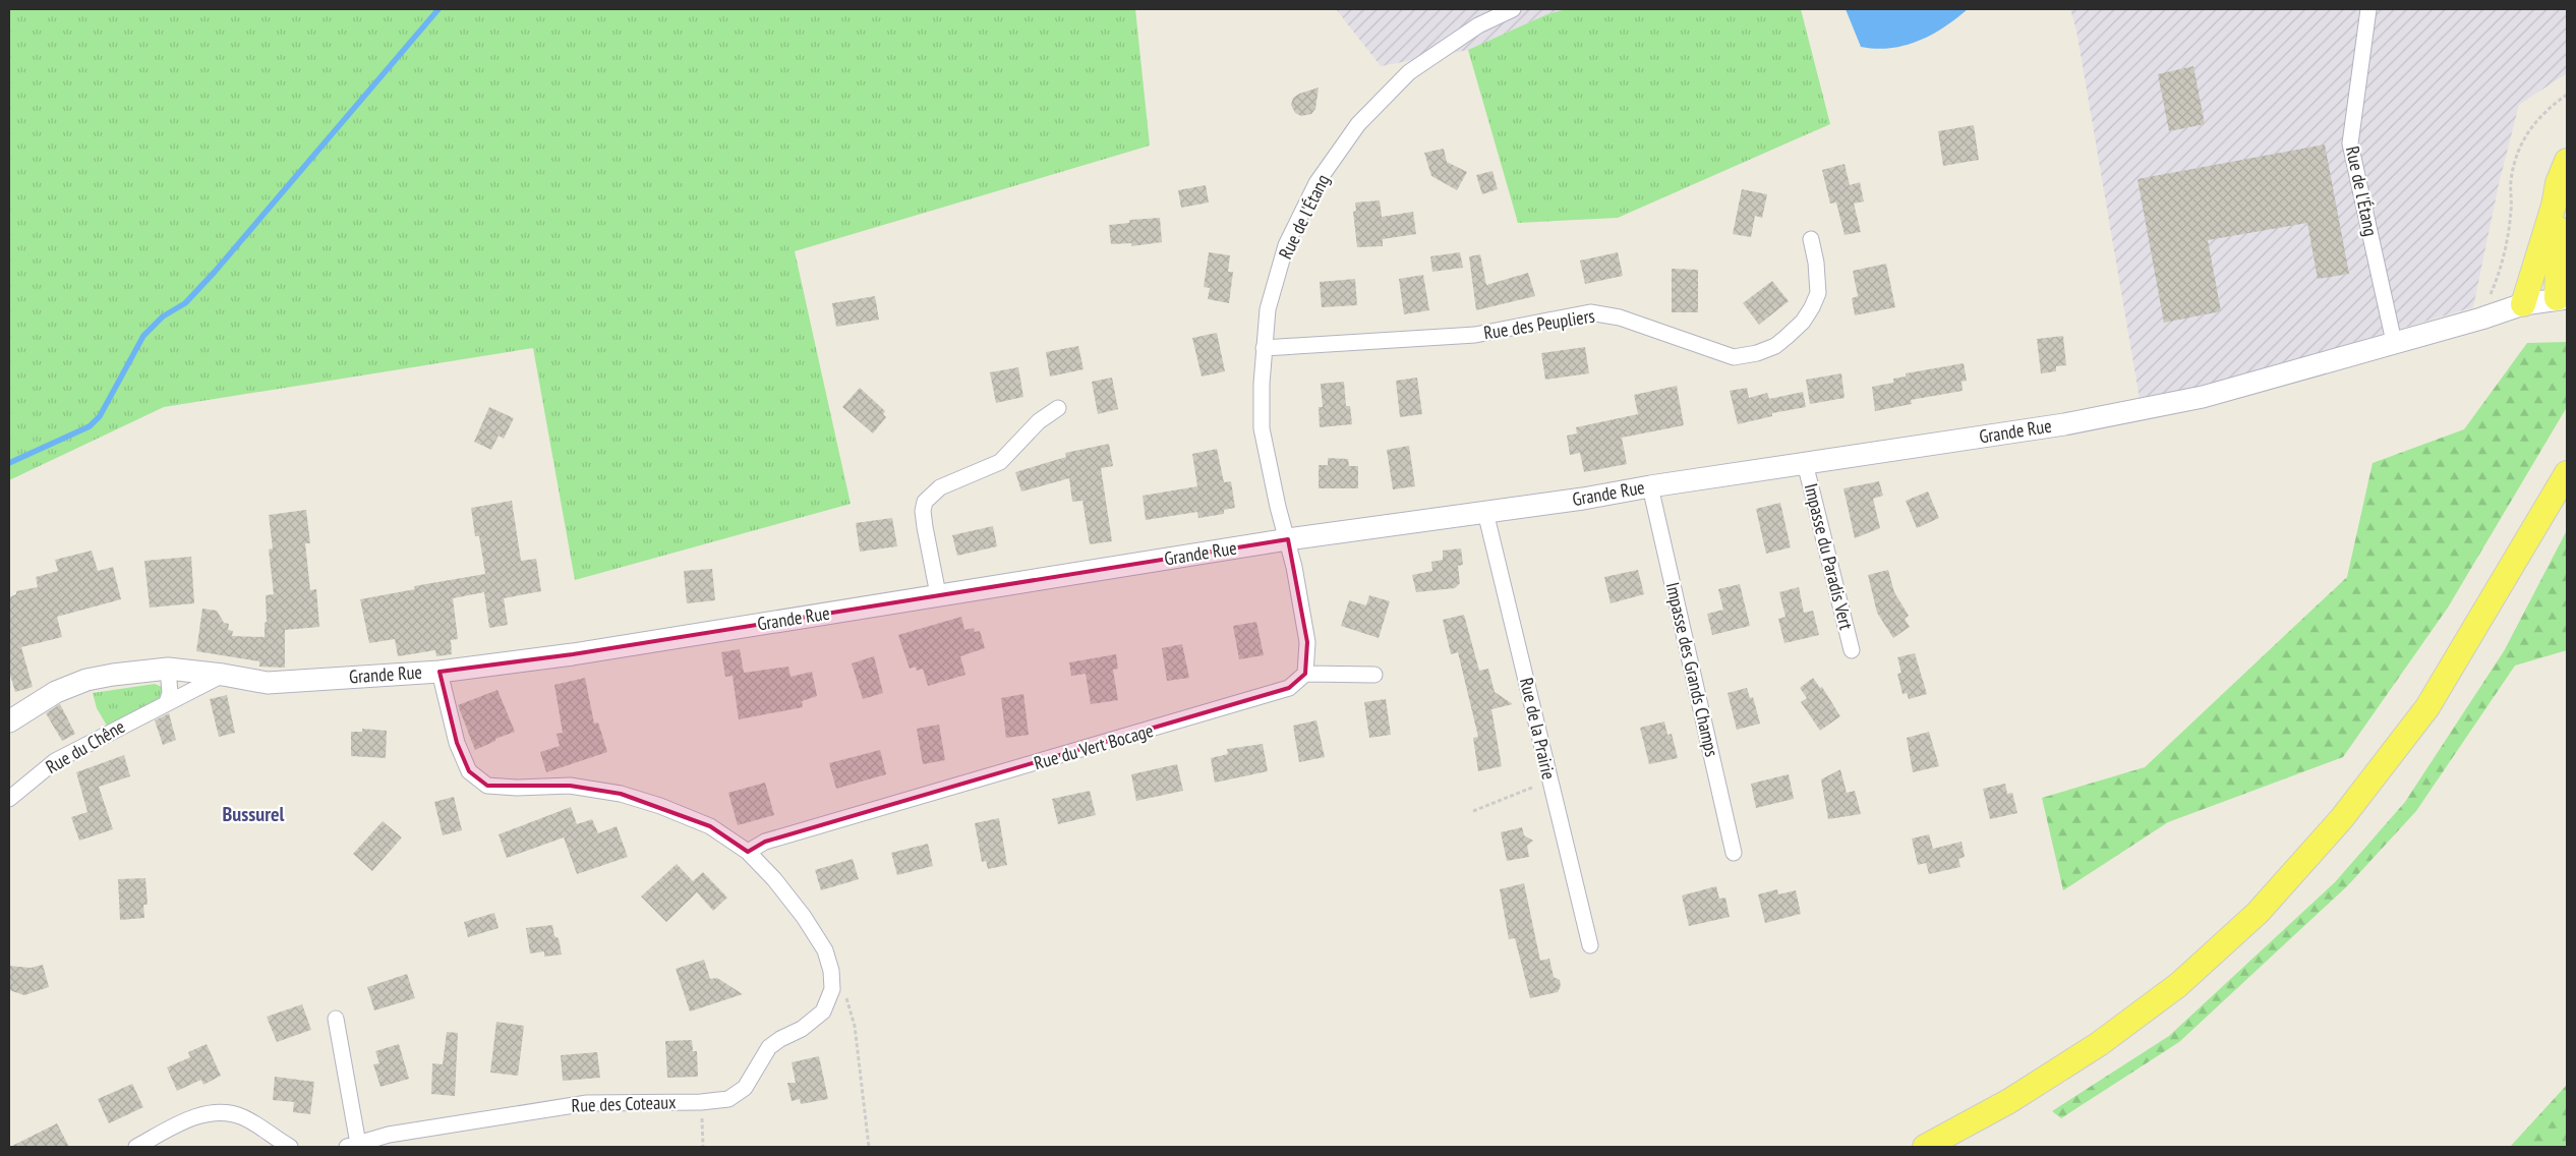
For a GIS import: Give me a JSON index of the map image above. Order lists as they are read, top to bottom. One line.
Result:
{"streets":{"street":["Rue de l'Étang","Rue des Peupliers","Grande Rue","Impasse du Paradis Vert","Impasse des Grands Champs","Rue de la Prairie","Rue du Chêne","Rue du Vert Bocage","Rue des Coteaux"]},"crossings":[["Rue de l'Étang","Rue des Peupliers"],["Rue de l'Étang","Grande Rue"],["Grande Rue","Impasse du Paradis Vert"],["Grande Rue","Impasse des Grands Champs"],["Grande Rue","Rue de la Prairie"],["Grande Rue","Rue du Chêne"]],"districts":["Bussurel"]}
